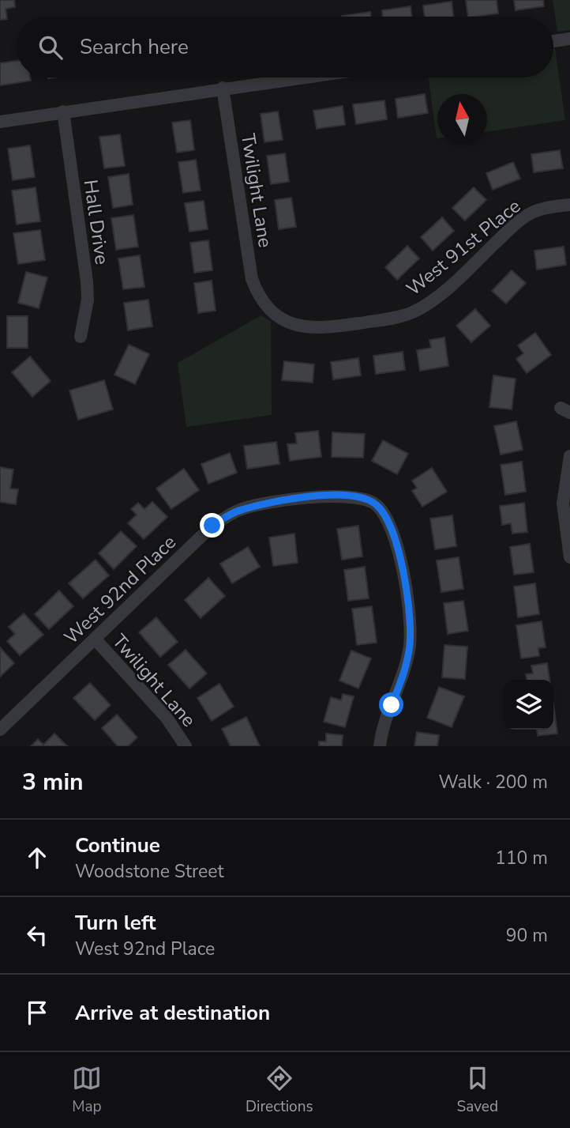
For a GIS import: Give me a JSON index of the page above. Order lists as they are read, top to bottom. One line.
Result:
{"streets":{"street":["Twilight Lane","Hall Drive","West 91st Place","West 92nd Place"]},"crossings":[["Twilight Lane","West 91st Place"],["Twilight Lane","West 92nd Place"]],"north":"top","page":{"search":"Search here","heading":["3 min","Walk · 200 m"],"list":[["Continue","Woodstone Street","110 m"],["Turn left","West 92nd Place","90 m"],"Arrive at destination"],"nav":["Map","Directions","Saved"]}}
